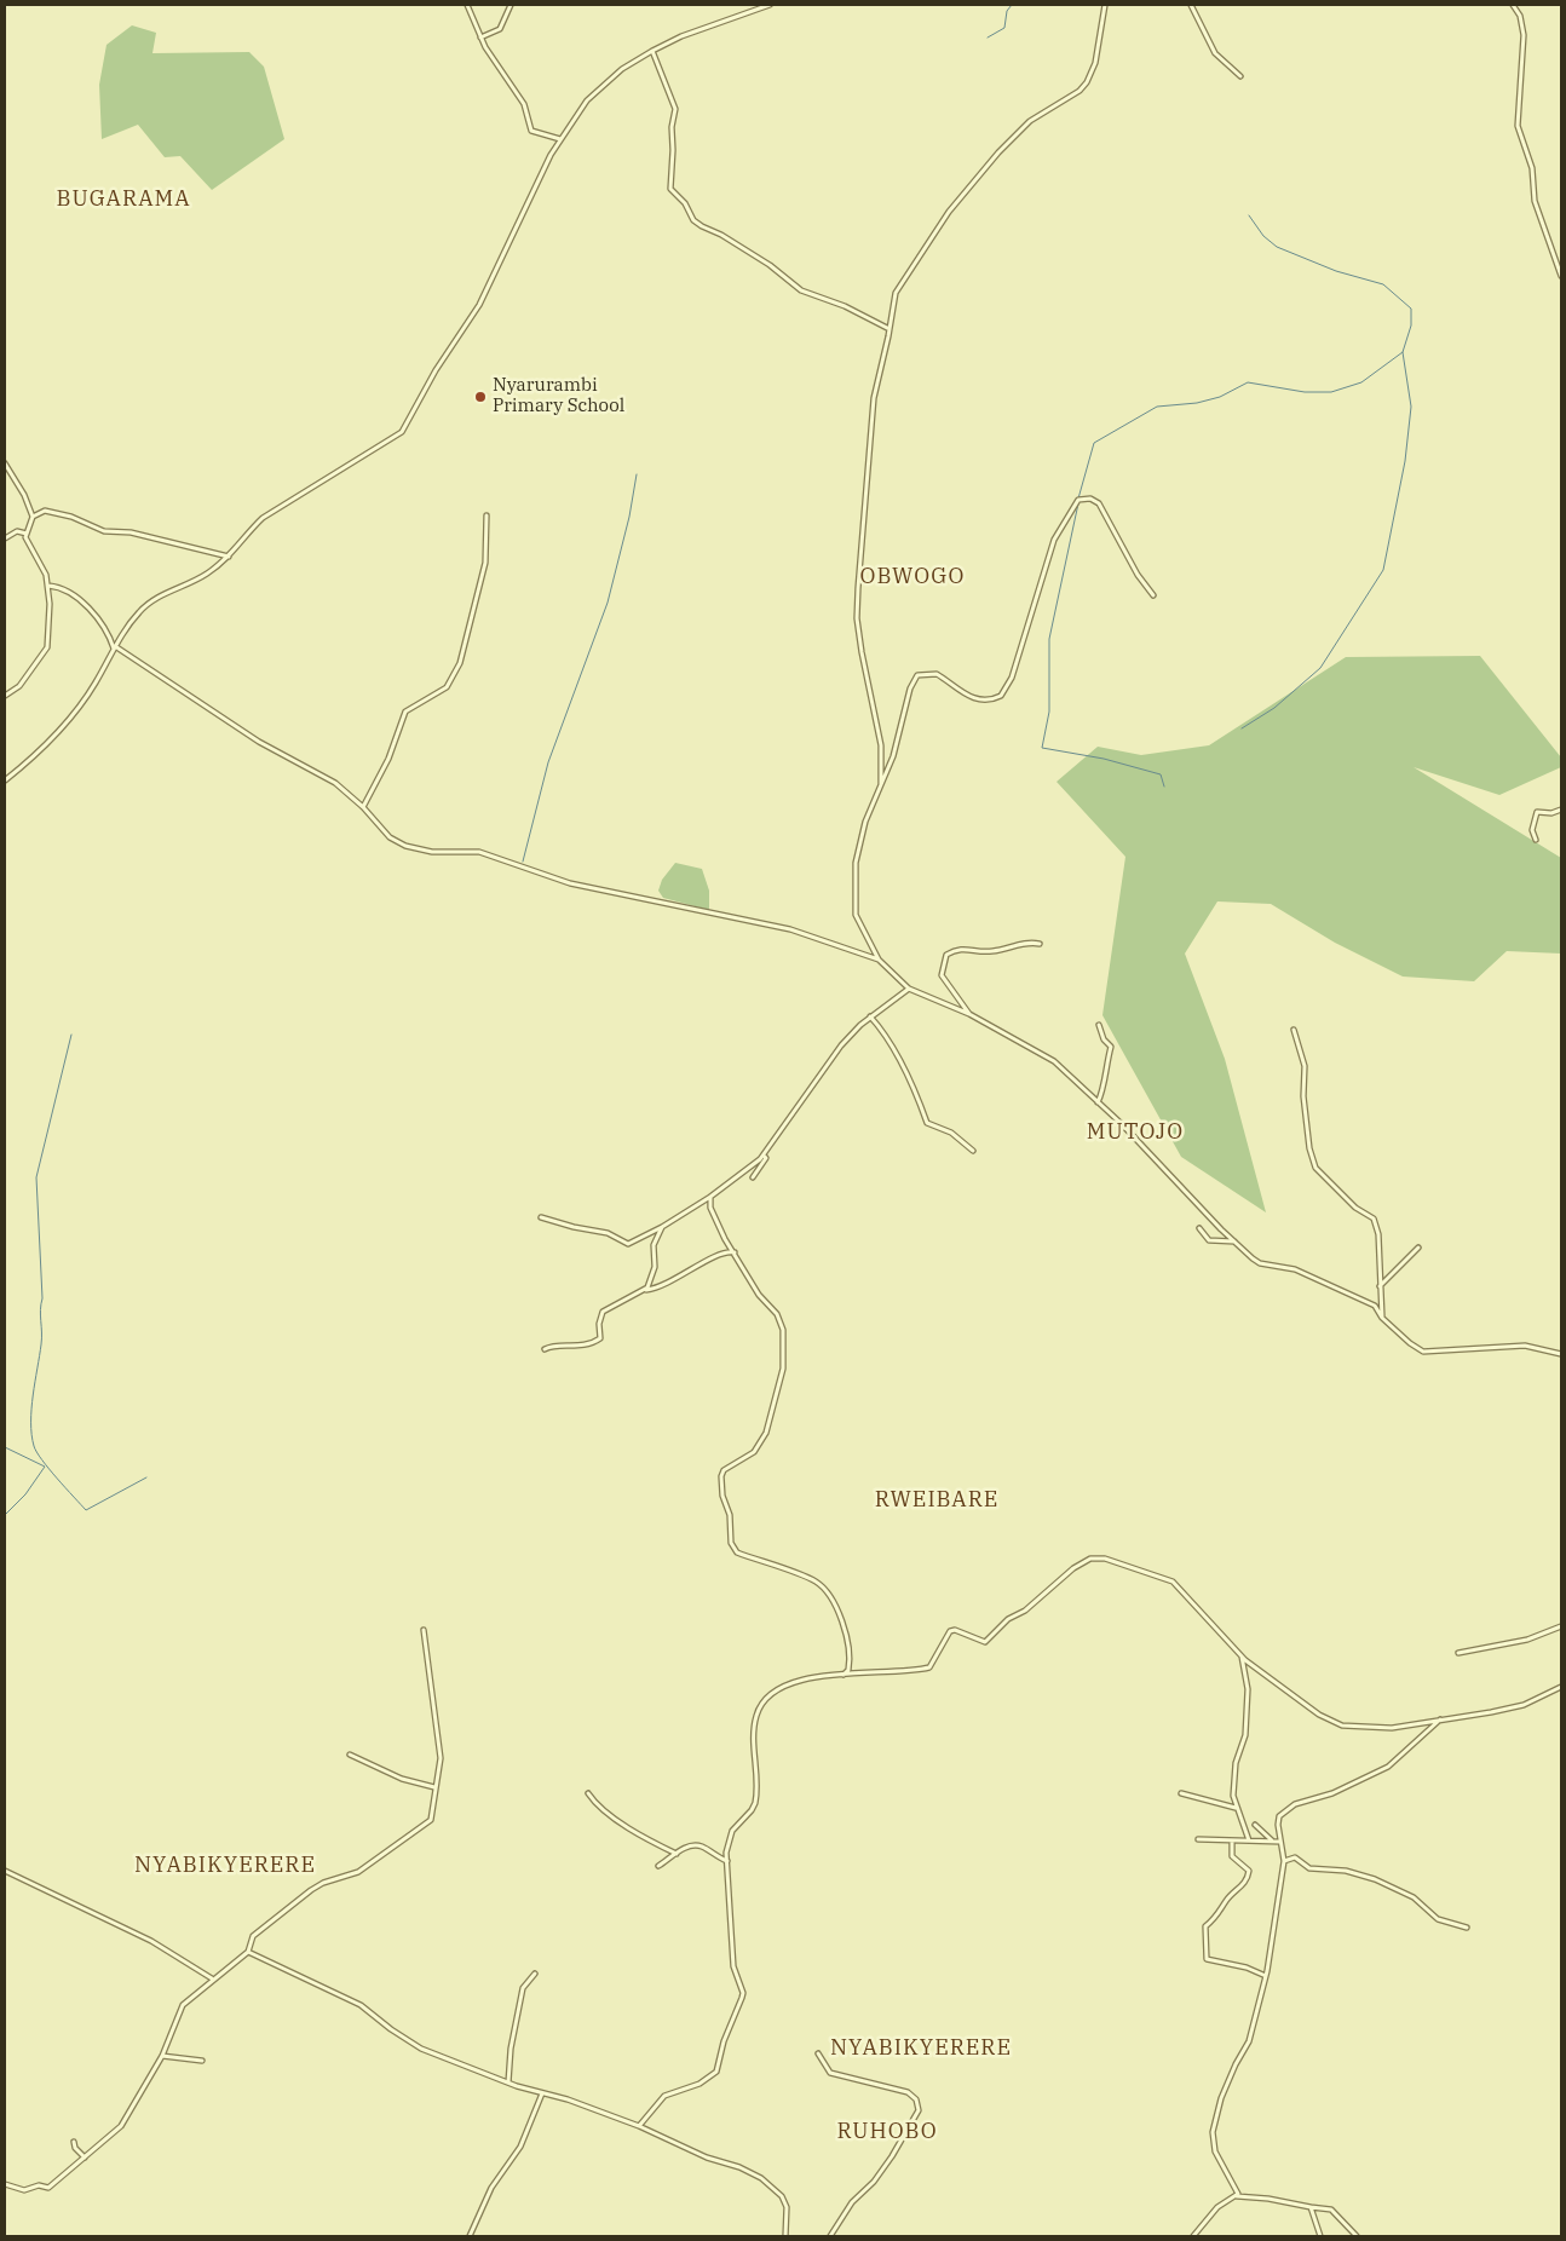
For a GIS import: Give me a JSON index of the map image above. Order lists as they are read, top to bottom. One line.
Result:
{"districts":["BUGARAMA","OBWOGO","MUTOJO","RWEIBARE","NYABIKYERERE","NYABIKYERERE","RUHOBO"],"places":["Nyarurambi Primary School"]}
